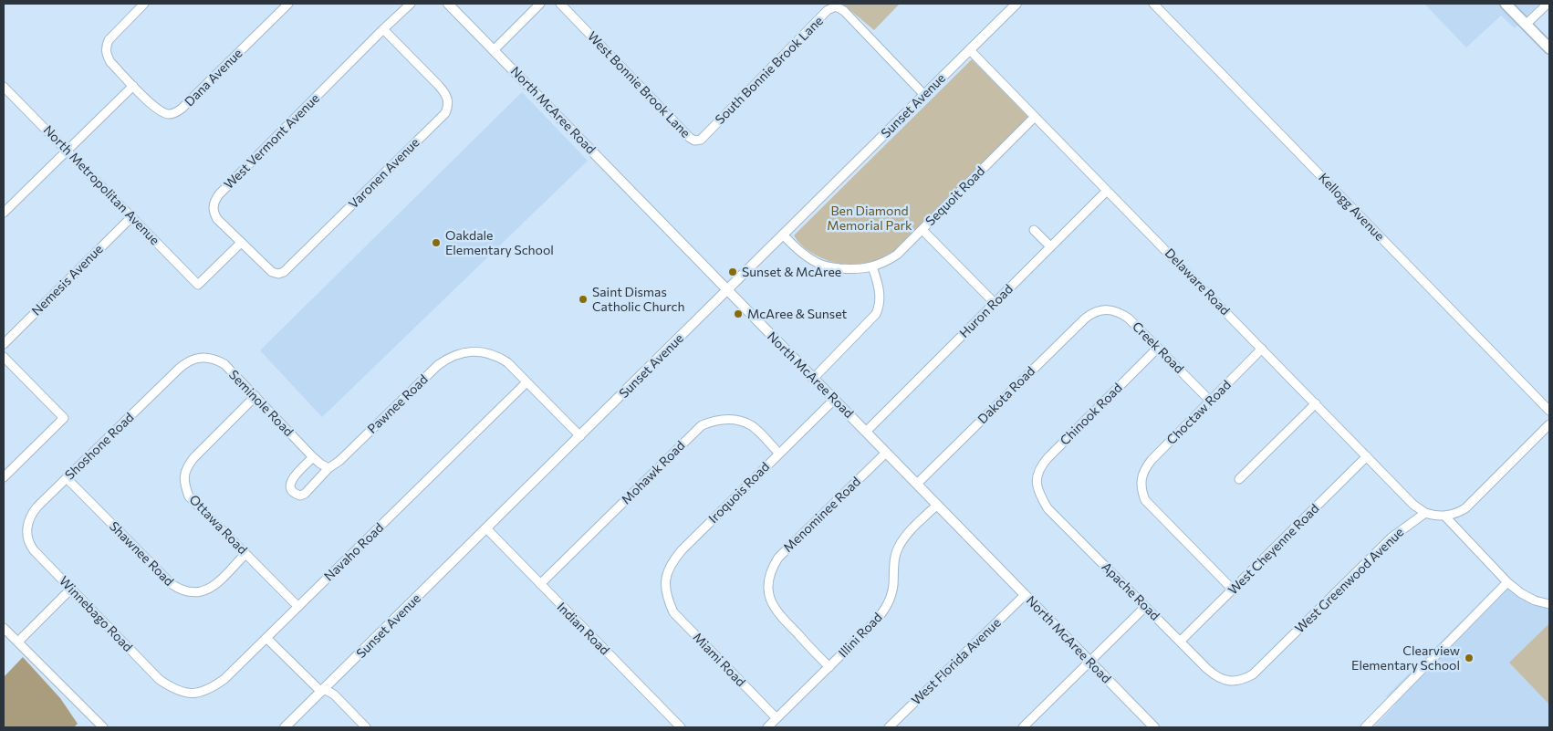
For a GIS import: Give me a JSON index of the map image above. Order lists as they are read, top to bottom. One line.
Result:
{"streets":{"street":["South Bonnie Brook Lane","Dana Avenue","West Bonnie Brook Lane","Sunset Avenue","North McAree Road","West Vermont Avenue","Varonen Avenue","North Metropolitan Avenue","Sequoit Road","Kellogg Avenue","Nemesis Avenue","Delaware Road","Huron Road","Creek Road","Dakota Road","Seminole Road","Pawnee Road","Choctaw Road","Chinook Road","Shoshone Road","Mohawk Road","Iroquois Road","Menominee Road","Ottawa Road","West Cheyenne Road","Navaho Road","Shawnee Road","West Greenwood Avenue","Apache Road","Winnebago Road","Indian Road","Illini Road","Miami Road","West Florida Avenue"]},"crossings":[["South Bonnie Brook Lane","West Bonnie Brook Lane"],["South Bonnie Brook Lane","Sunset Avenue"],["Sunset Avenue","North McAree Road"],["Sunset Avenue","Sequoit Road"],["Sunset Avenue","Delaware Road"],["Sunset Avenue","Indian Road"],["North McAree Road","Huron Road"],["North McAree Road","Dakota Road"],["North McAree Road","Iroquois Road"],["North McAree Road","Menominee Road"],["North McAree Road","Illini Road"],["North McAree Road","West Florida Avenue"],["West Vermont Avenue","Varonen Avenue"],["West Vermont Avenue","North Metropolitan Avenue"],["Varonen Avenue","North Metropolitan Avenue"],["North Metropolitan Avenue","Nemesis Avenue"],["Sequoit Road","Delaware Road"],["Delaware Road","Huron Road"],["Delaware Road","Choctaw Road"],["Delaware Road","West Cheyenne Road"],["Delaware Road","West Greenwood Avenue"],["Creek Road","Dakota Road"],["Creek Road","Choctaw Road"],["Creek Road","Chinook Road"],["Seminole Road","Pawnee Road"],["Seminole Road","Shoshone Road"],["Seminole Road","Ottawa Road"],["Pawnee Road","Navaho Road"],["Choctaw Road","West Cheyenne Road"],["Chinook Road","Apache Road"],["Shoshone Road","Shawnee Road"],["Shoshone Road","Winnebago Road"],["Mohawk Road","Iroquois Road"],["Mohawk Road","Indian Road"],["Iroquois Road","Miami Road"],["Menominee Road","Illini Road"],["Ottawa Road","Navaho Road"],["Ottawa Road","Shawnee Road"],["West Cheyenne Road","Apache Road"],["Navaho Road","Winnebago Road"],["West Greenwood Avenue","Apache Road"],["Illini Road","Miami Road"]],"parks":["Ben Diamond Memorial Park"],"places":["Oakdale Elementary School","Sunset & McAree","Saint Dismas Catholic Church","McAree & Sunset","Clearview Elementary School"]}
